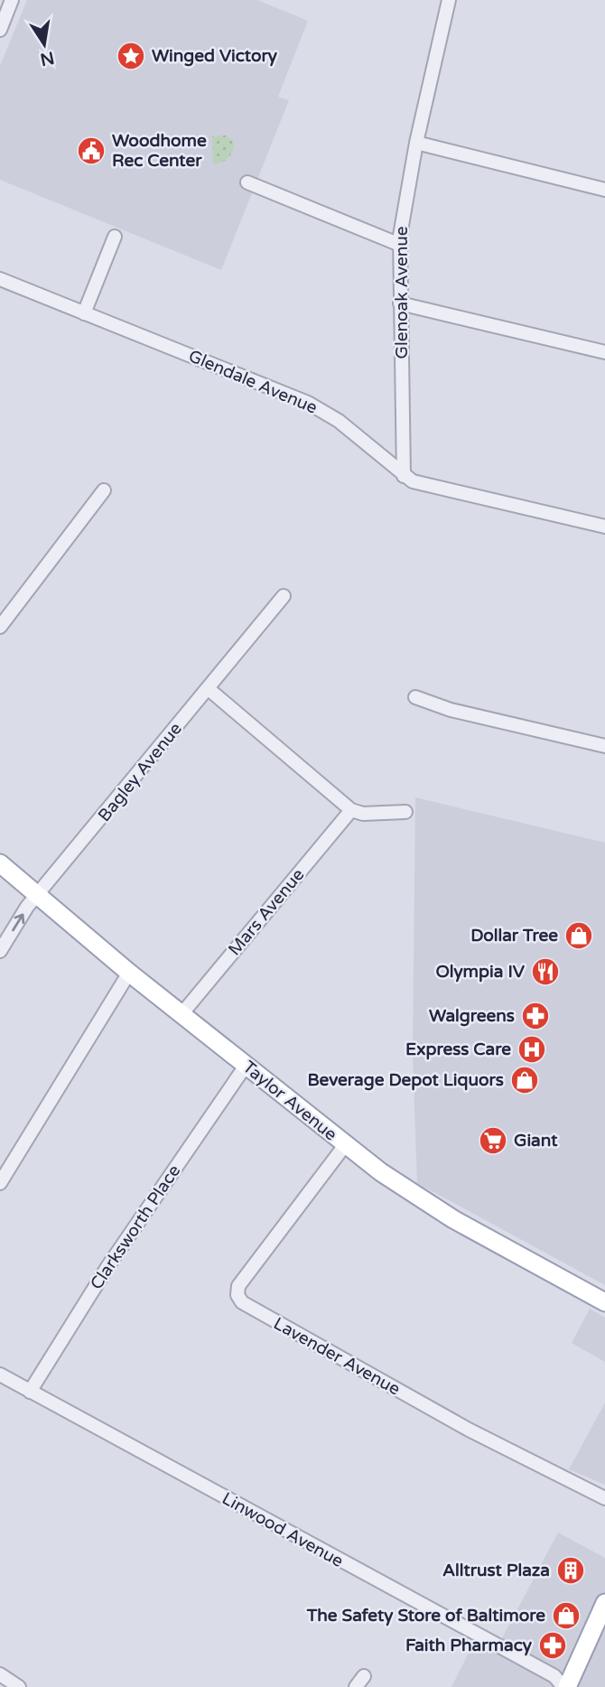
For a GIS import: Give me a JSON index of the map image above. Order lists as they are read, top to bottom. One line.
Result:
{"streets":{"main road":["Taylor Avenue"],"street":["Glenoak Avenue","Glendale Avenue","Bagley Avenue","Mars Avenue","Clarksworth Place","Lavender Avenue","Linwood Avenue"]},"crossings":[["Glenoak Avenue","Glendale Avenue"],["Bagley Avenue","Taylor Avenue"],["Mars Avenue","Taylor Avenue"],["Taylor Avenue","Clarksworth Place"],["Taylor Avenue","Lavender Avenue"],["Clarksworth Place","Linwood Avenue"]],"places":{"place":["Winged Victory"],"public building":["Woodhome Rec Center"],"shop":["Dollar Tree","Beverage Depot Liquors","The Safety Store of Baltimore"],"restaurant":["Olympia IV"],"pharmacy":["Walgreens","Faith Pharmacy"],"hospital":["Express Care"],"supermarket":["Giant"],"building":["Alltrust Plaza"]},"north":"bottom"}
